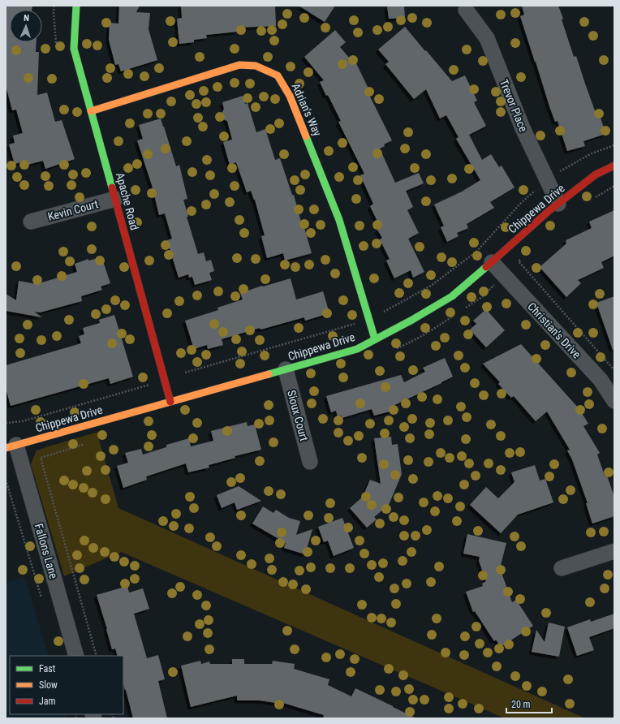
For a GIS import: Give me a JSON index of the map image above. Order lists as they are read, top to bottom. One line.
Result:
{"streets":{"street":["Trevor Place","Adrian's Way","Apache Road","Chippewa Drive","Kevin Court","Christian's Drive","Sioux Court","Fallons Lane"]},"crossings":[["Trevor Place","Chippewa Drive"],["Adrian's Way","Apache Road"],["Adrian's Way","Chippewa Drive"],["Apache Road","Chippewa Drive"],["Apache Road","Kevin Court"],["Chippewa Drive","Christian's Drive"],["Chippewa Drive","Sioux Court"],["Chippewa Drive","Fallons Lane"]],"legend":["Fast","Slow","Jam"],"scale_bar":"20 m","north":"top"}
